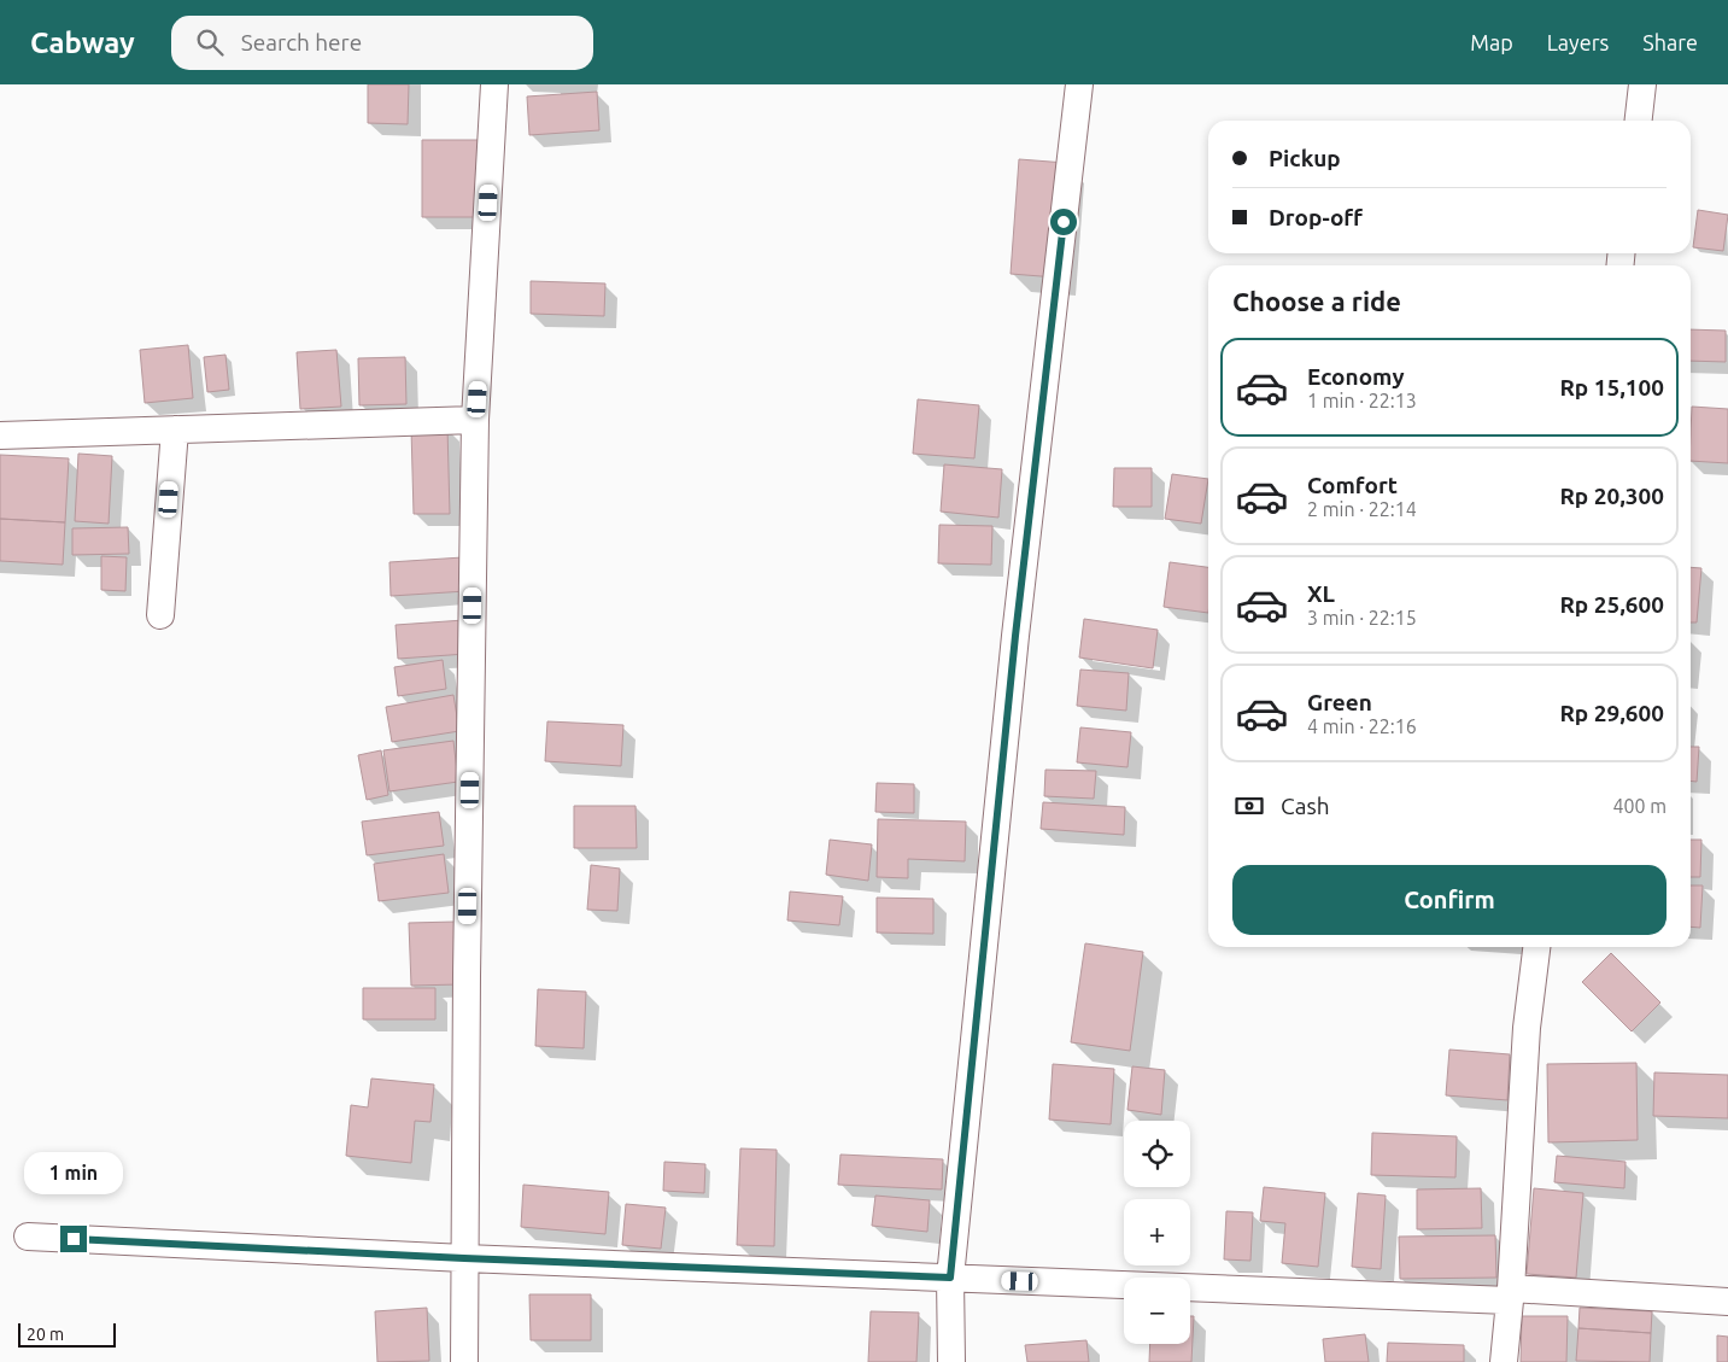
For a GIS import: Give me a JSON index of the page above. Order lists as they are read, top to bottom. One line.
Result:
{"scale_bar":"20 m","page":{"header":"Cabway","search":"Search here","nav":["Map","Layers","Share"],"banner":["Pickup","Drop-off"],"heading":"Choose a ride","list":[{"name":"Economy","note":"1 min · 22:13","value":"Rp 15,100"},{"name":"Comfort","note":"2 min · 22:14","value":"Rp 20,300"},{"name":"XL","note":"3 min · 22:15","value":"Rp 25,600"},{"name":"Green","note":"4 min · 22:16","value":"Rp 29,600"}],"pay":["Cash","400 m"],"buttons":"Confirm","map_buttons":["+","−"],"bubble":"1 min","scale":"20 m"}}
